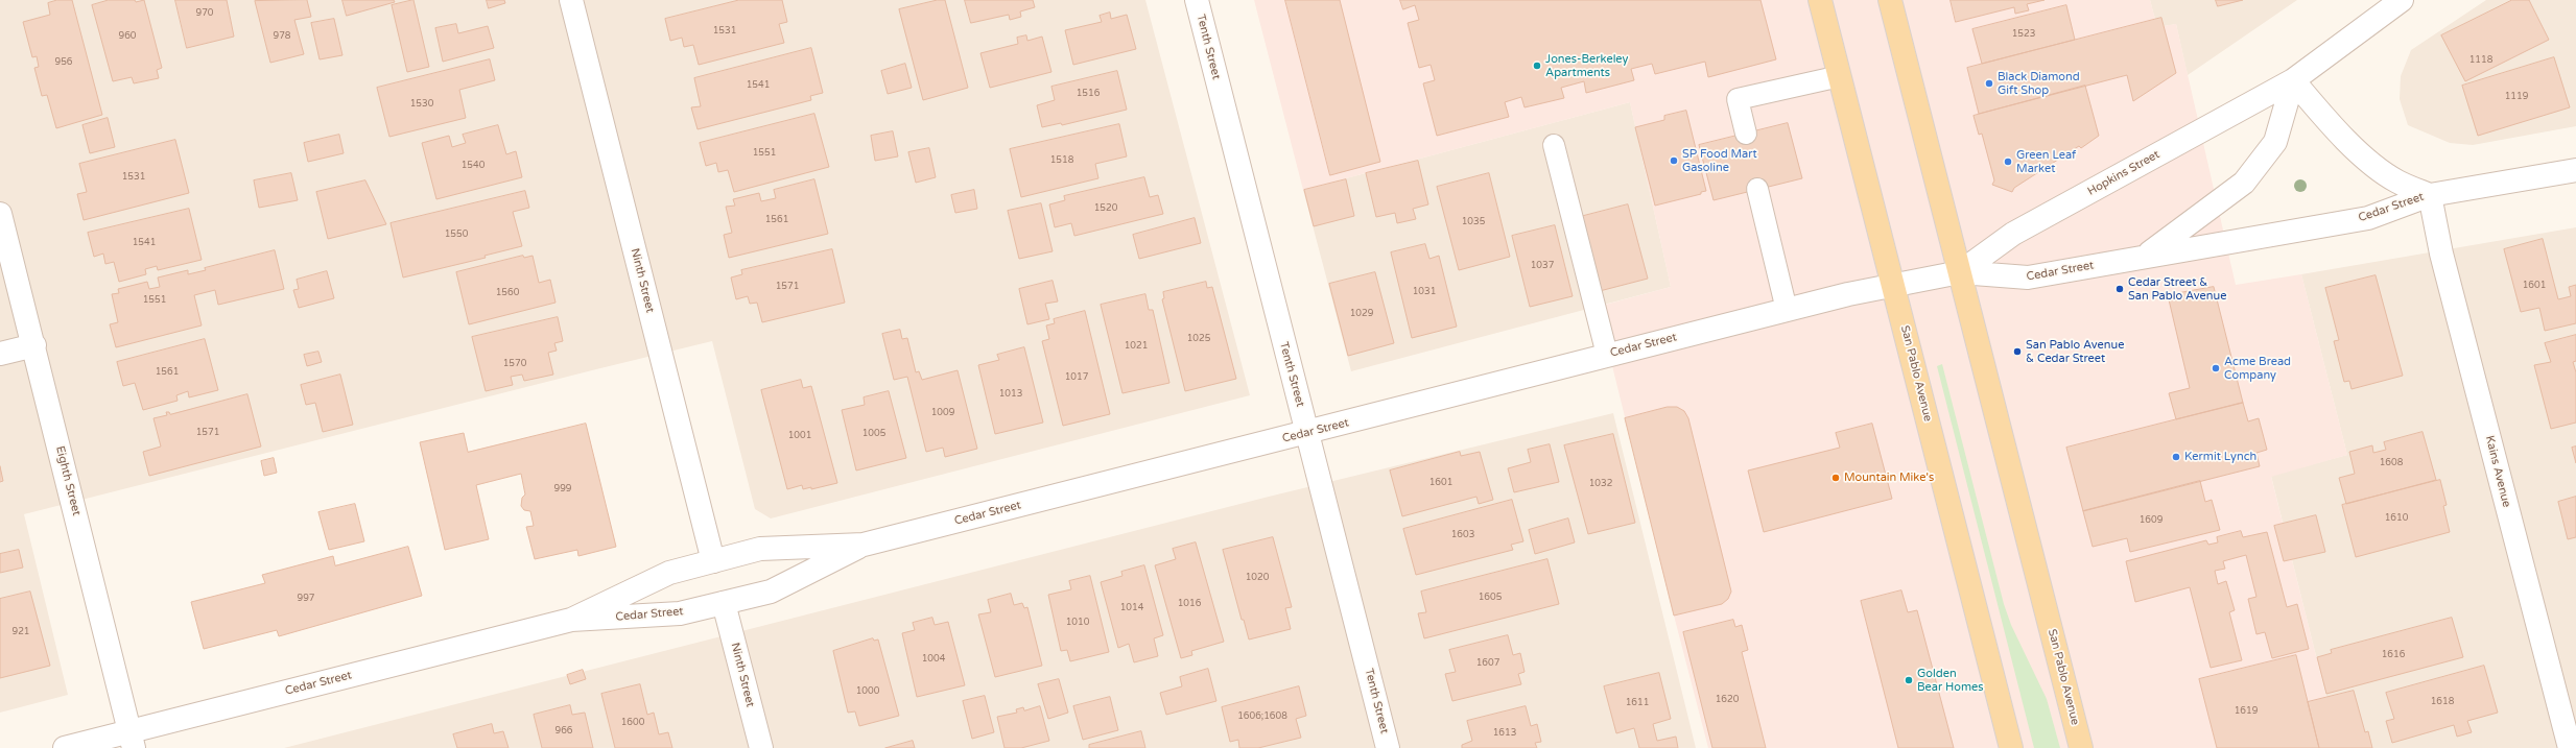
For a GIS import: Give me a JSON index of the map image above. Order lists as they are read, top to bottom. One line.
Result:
{"streets":{"main road":["San Pablo Avenue"],"street":["Tenth Street","Hopkins Street","Cedar Street","Ninth Street","Kains Avenue","Eighth Street"]},"crossings":[["Tenth Street","Cedar Street"],["Hopkins Street","Cedar Street"],["Hopkins Street","San Pablo Avenue"],["Cedar Street","Ninth Street"],["Cedar Street","San Pablo Avenue"],["Cedar Street","Kains Avenue"],["Cedar Street","Eighth Street"]],"places":["Jones-Berkeley Apartments","Black Diamond Gift Shop","SP Food Mart Gasoline","Green Leaf Market","Cedar Street & San Pablo Avenue","San Pablo Avenue & Cedar Street","Acme Bread Company","Kermit Lynch","Mountain Mike's","Golden Bear Homes"],"house_numbers":["970","1531","1523","960","978","1118","956","1541","1516","1119","1530","1551","1518","1540","1531","1520","1561","1035","1550","1541","1037","1601","1571","1031","1560","1551","1029","1025","1021","1570","1561","1017","1013","1009","1571","1005","1001","1608","1601","1032","999","1610","1609","1603","1020","1605","997","1016","1014","1010","921","1616","1004","1607","1000","1620","1618","1611","1619","1606;1608","1600","966","1613"]}
